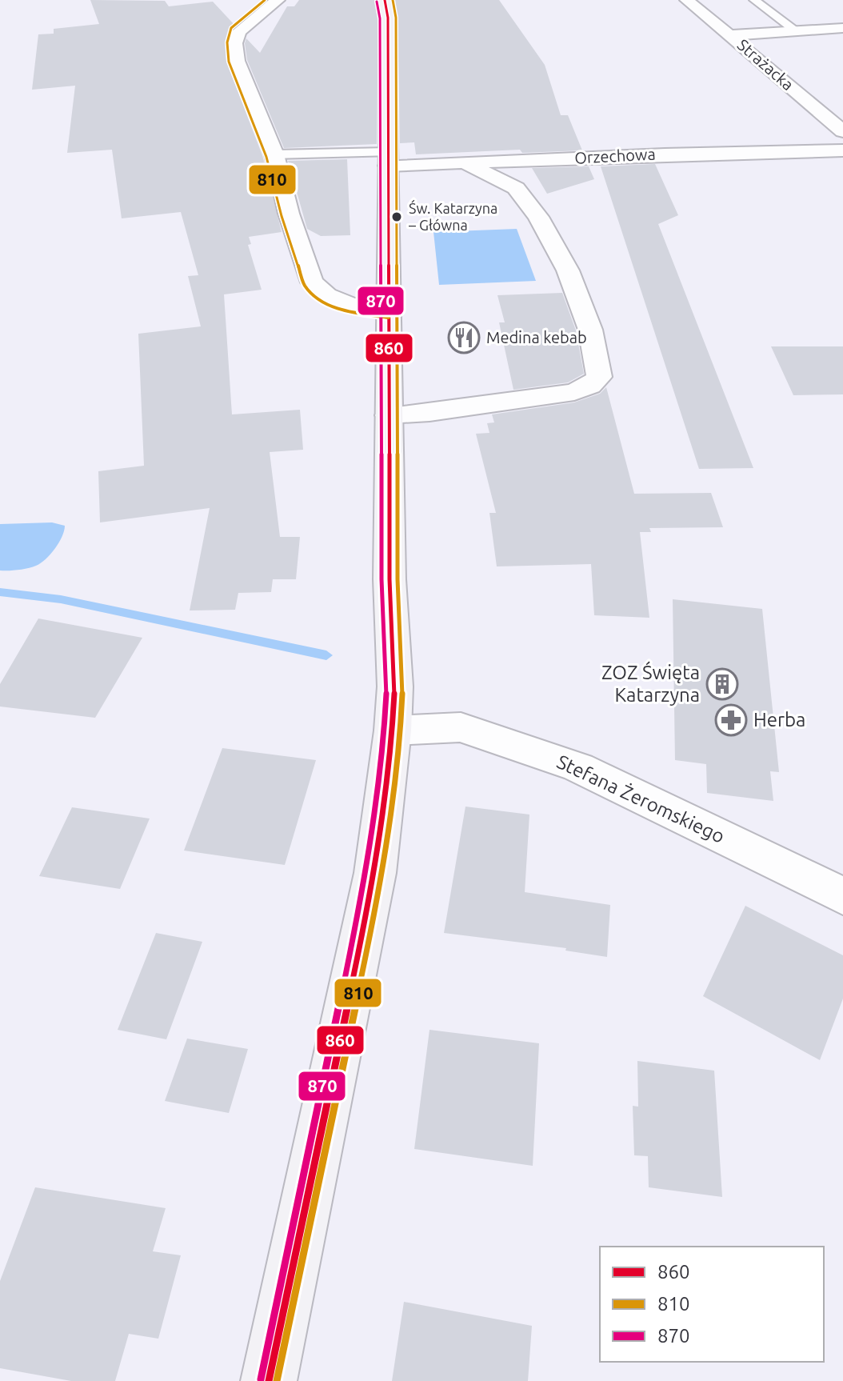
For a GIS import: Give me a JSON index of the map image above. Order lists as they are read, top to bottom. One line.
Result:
{"streets":{"street":["Strażacka","Orzechowa","Stefana Żeromskiego"]},"places":{"other":["Św. Katarzyna – Główna"],"restaurant":["Medina kebab"],"building":["ZOZ Święta Katarzyna"],"pharmacy":["Herba"]},"lines":["transit line 860","transit line 810","transit line 870"],"legend":["860","810","870"]}
